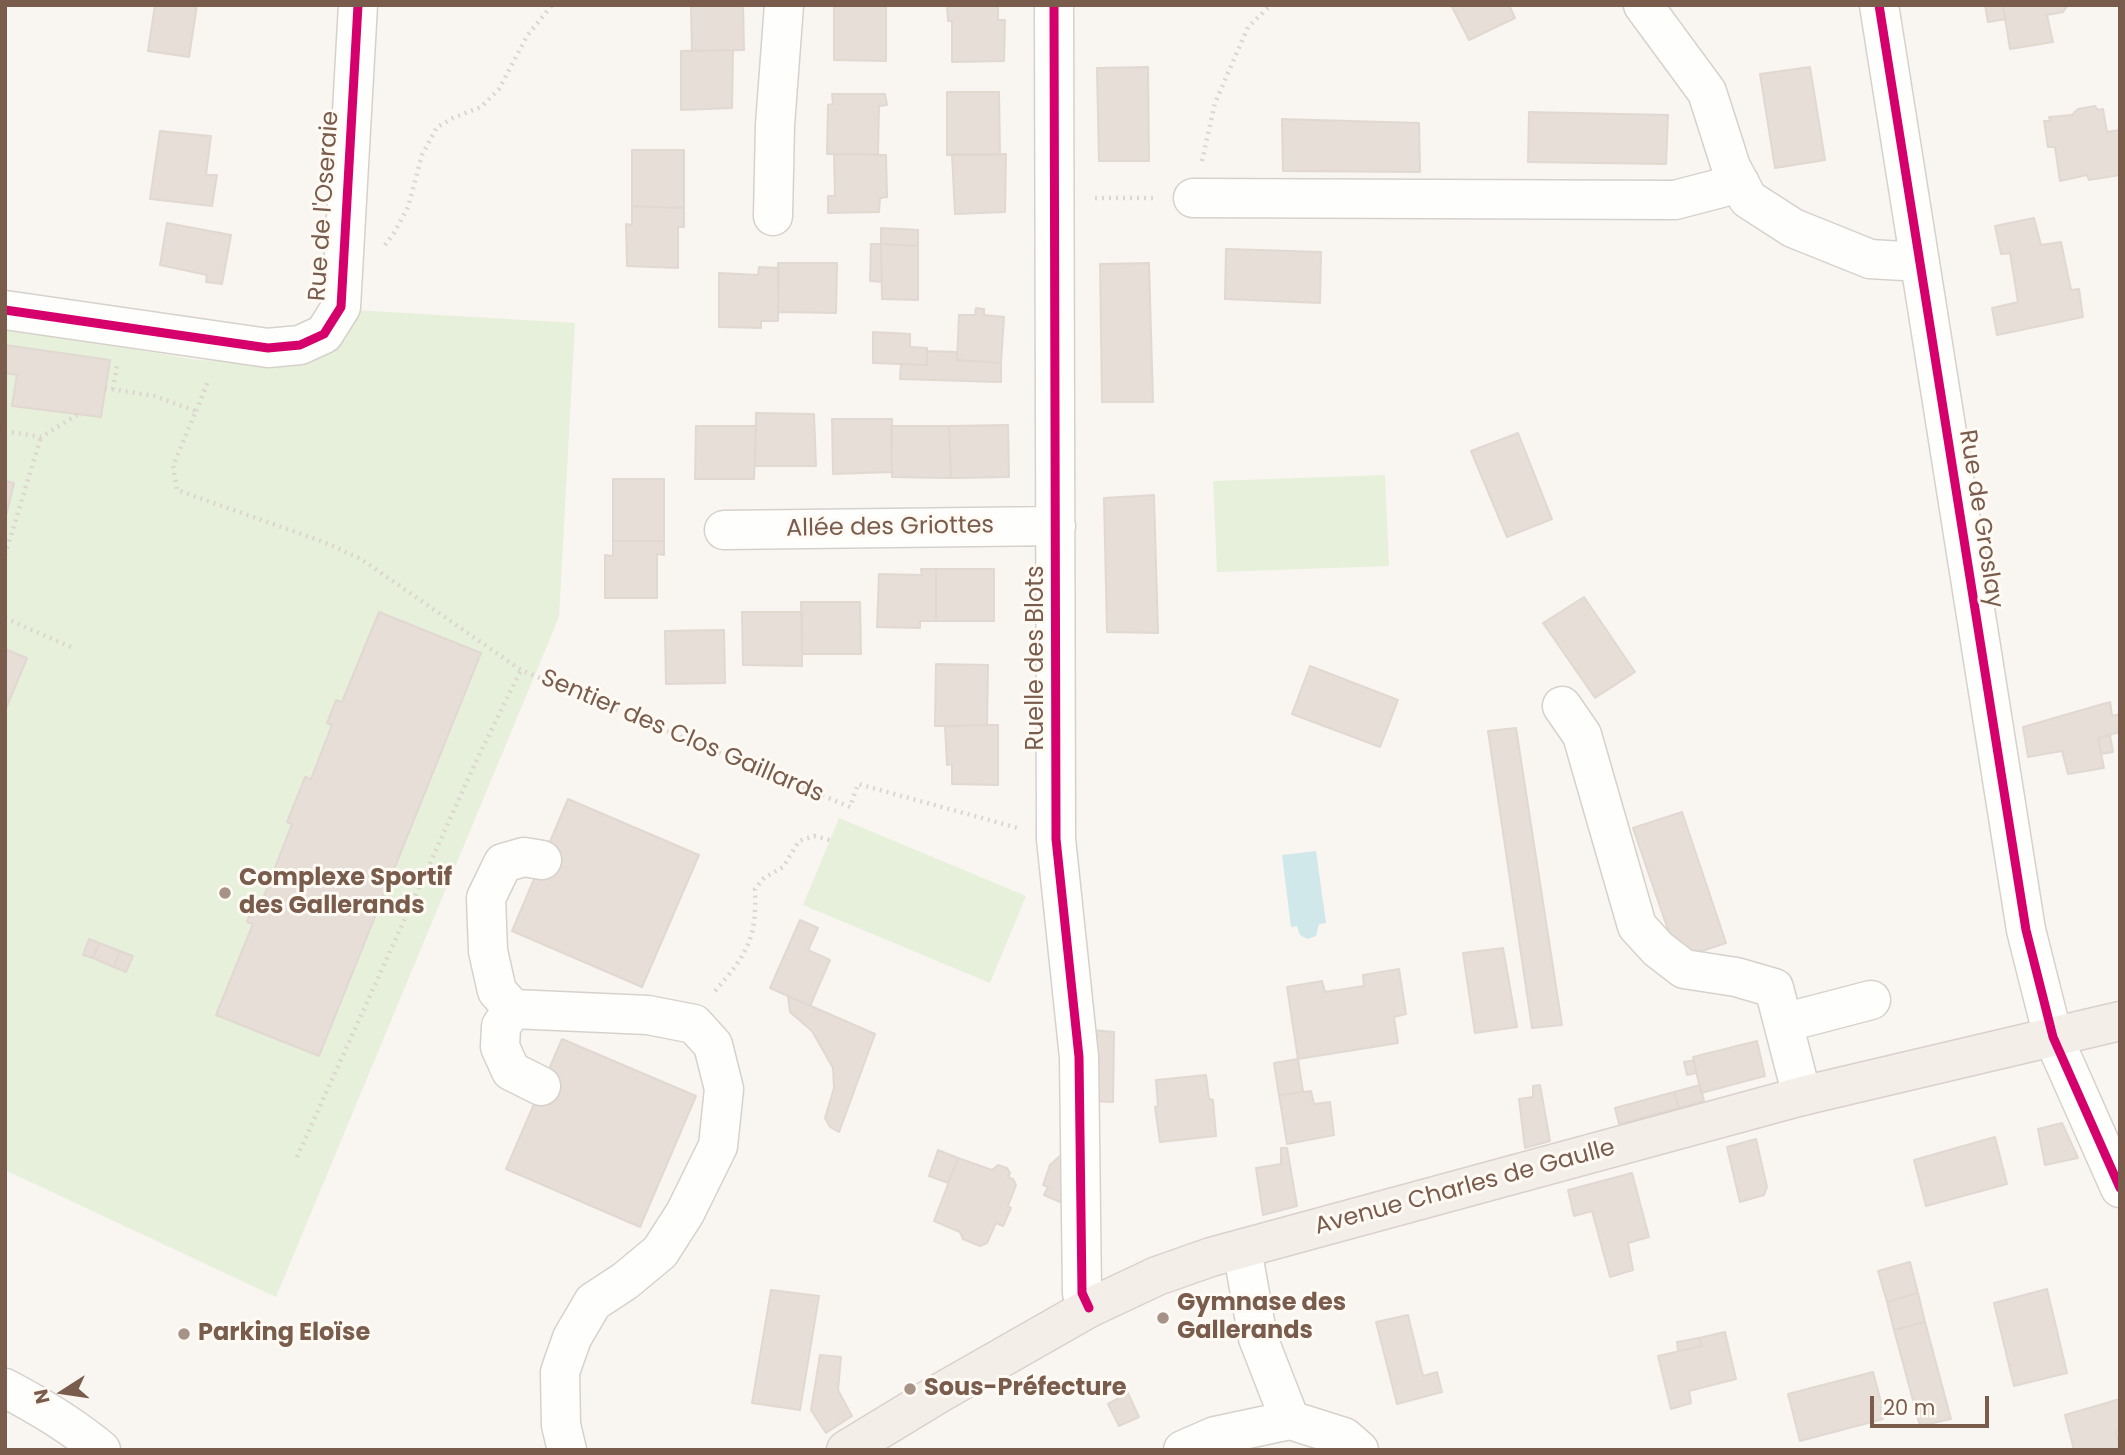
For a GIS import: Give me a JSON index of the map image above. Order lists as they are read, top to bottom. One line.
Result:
{"streets":{"main road":["Avenue Charles de Gaulle"],"street":["Rue de l'Oseraie","Rue de Groslay","Allée des Griottes","Ruelle des Blots"],"path":["Sentier des Clos Gaillards"]},"crossings":[["Rue de Groslay","Avenue Charles de Gaulle"],["Allée des Griottes","Ruelle des Blots"],["Ruelle des Blots","Sentier des Clos Gaillards"],["Ruelle des Blots","Avenue Charles de Gaulle"]],"places":["Complexe Sportif des Gallerands","Gymnase des Gallerands","Parking Eloïse","Sous-Préfecture"],"scale_bar":"20 m","north":"left"}
